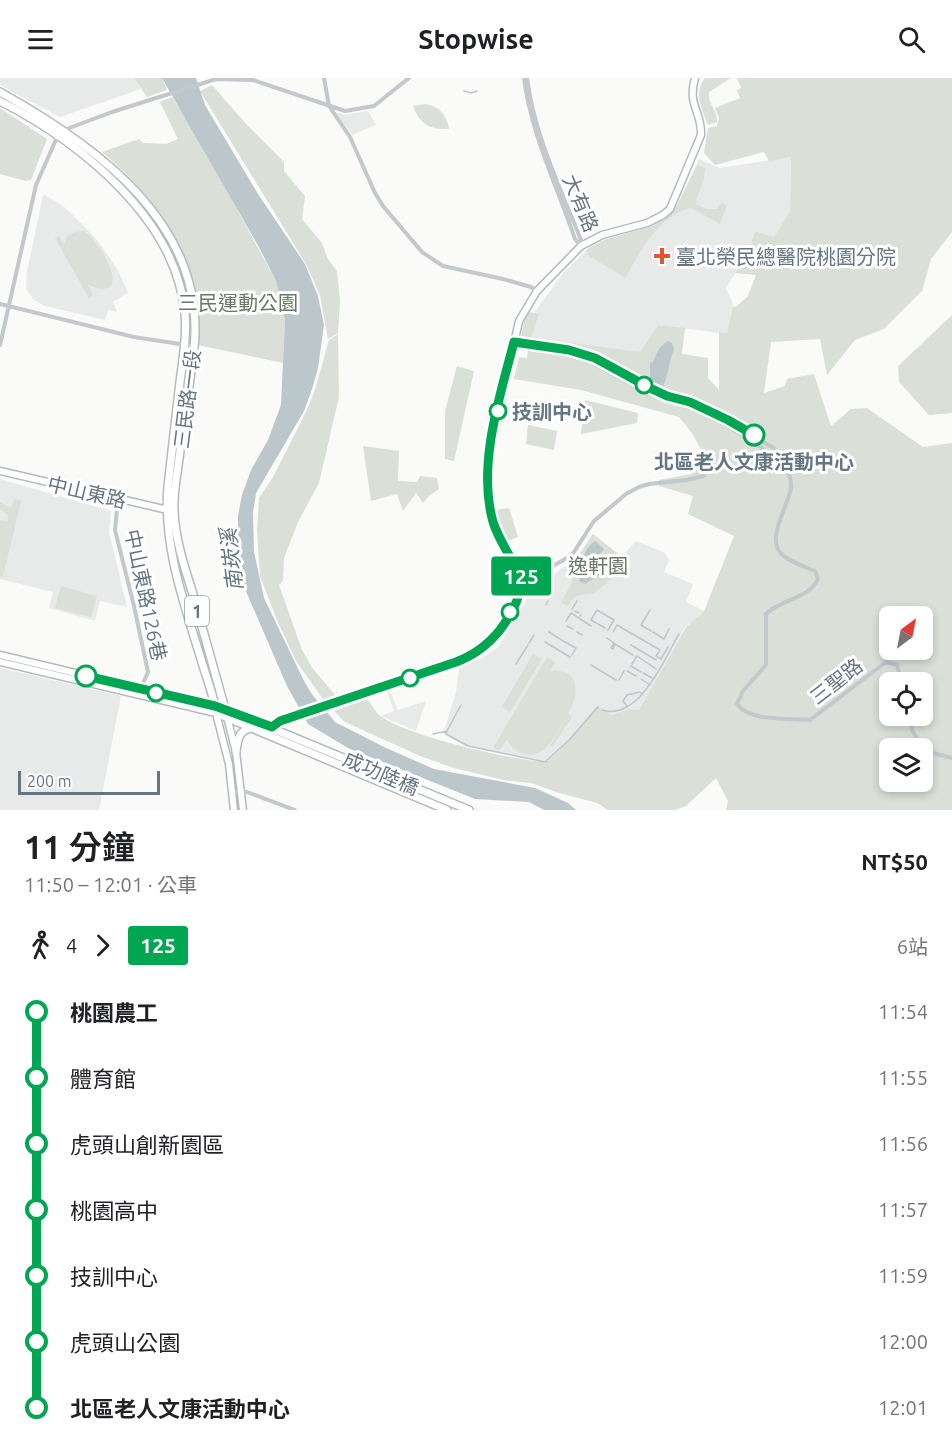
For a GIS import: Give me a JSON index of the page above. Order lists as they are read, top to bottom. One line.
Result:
{"streets":{"main road":["三民路一段","1","成功陸橋"],"street":["大有路","中山東路","中山東路126巷","三聖路"]},"crossings":[["三民路一段","中山東路"],["三民路一段","1"],["三民路一段","成功陸橋"],["中山東路","中山東路126巷"]],"water":["南崁溪"],"parks":["三民運動公園","逸軒園"],"places":{"health":["臺北榮民總醫院桃園分院"],"other":["技訓中心","北區老人文康活動中心"]},"lines":["bus line 125"],"scale_bar":"200 m","north":"top right","page":{"header":"Stopwise","on_map":"125","scale":"200 m","heading":["11 分鐘","11:50 – 12:01 · 公車","NT$50"],"legs":["4","125","6站"],"list":[{"name":"桃園農工","value":"11:54"},{"name":"體育館","value":"11:55"},{"name":"虎頭山創新園區","value":"11:56"},{"name":"桃園高中","value":"11:57"},{"name":"技訓中心","value":"11:59"},{"name":"虎頭山公園","value":"12:00"},{"name":"北區老人文康活動中心","value":"12:01"}]}}
